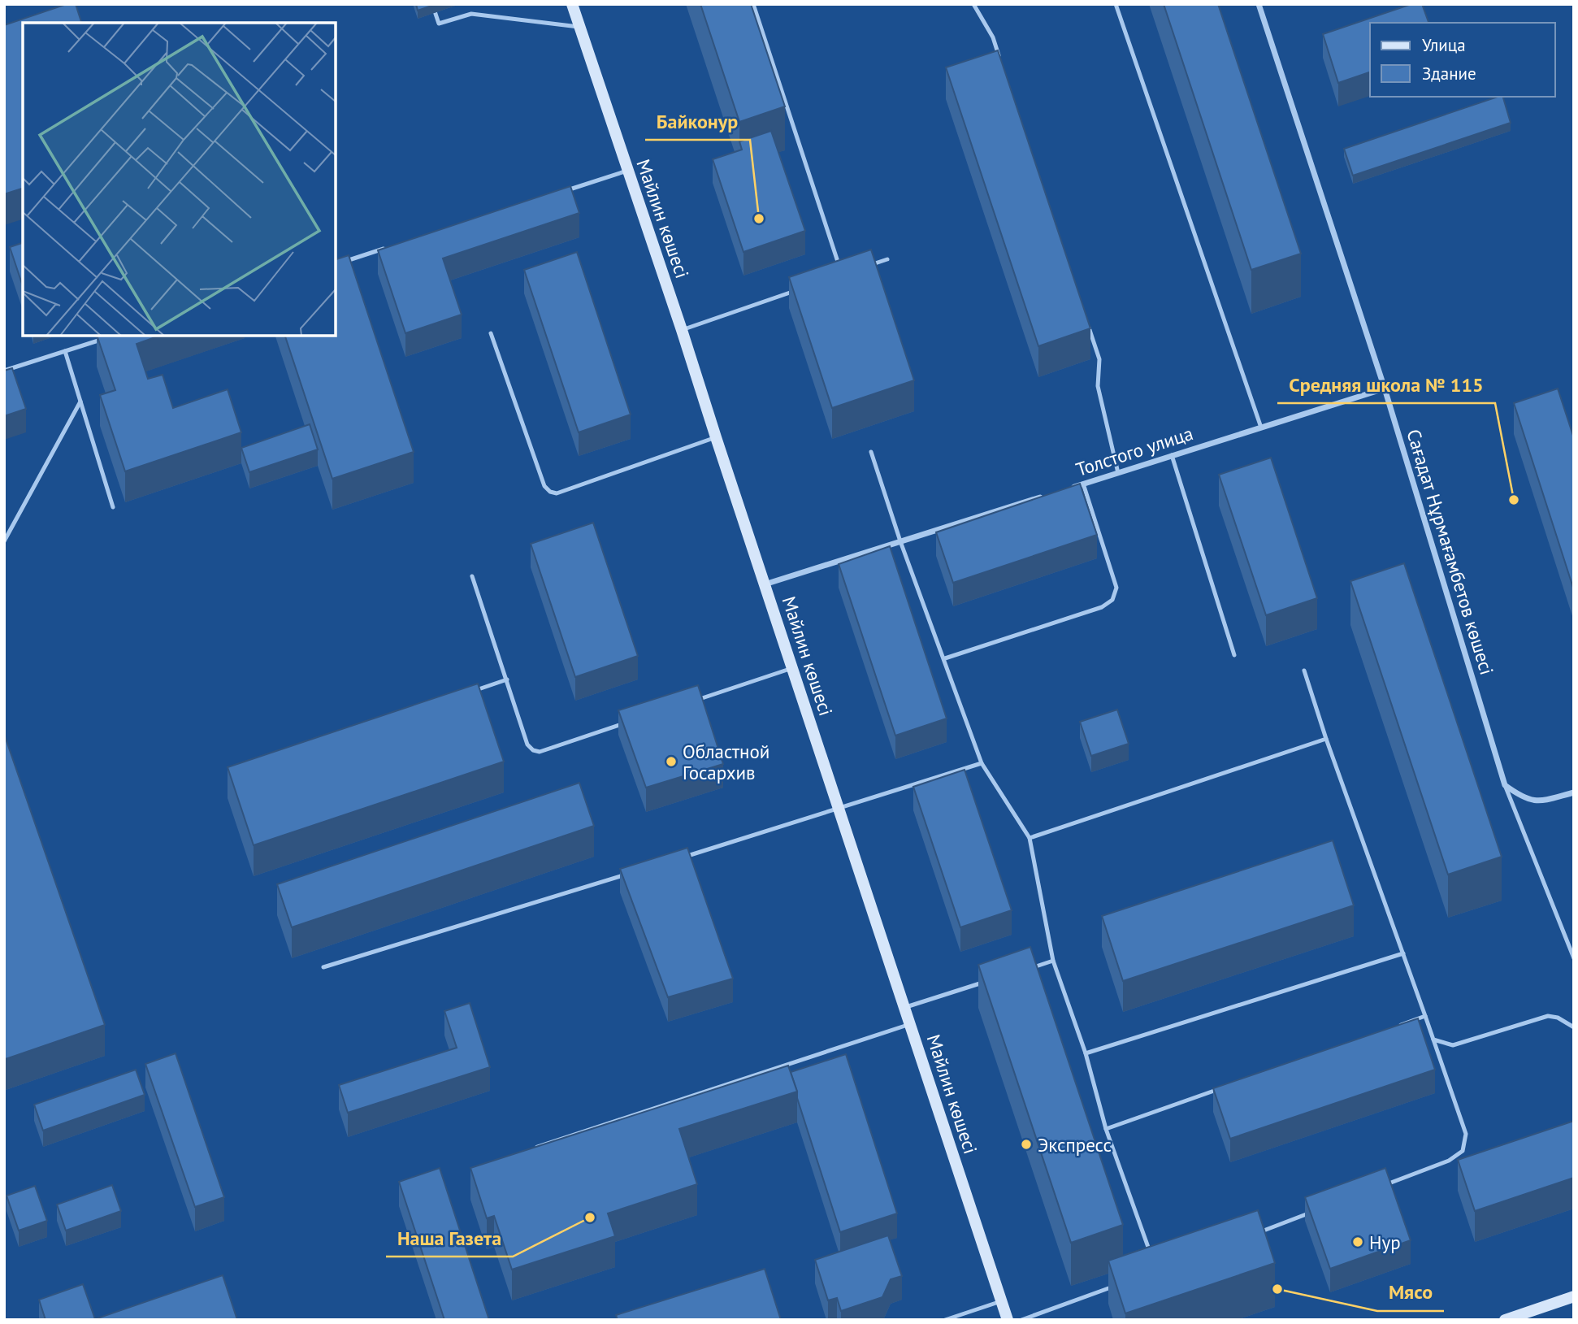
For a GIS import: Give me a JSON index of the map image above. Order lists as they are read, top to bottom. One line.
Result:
{"streets":{"main road":["Майлин көшесі"],"street":["Толстого улица","Сағадат Нұрмағамбетов көшесі"]},"crossings":[["Толстого улица","Сағадат Нұрмағамбетов көшесі"]],"places":["Байконур","Средняя школа № 115","Областной Госархив","Экспресс","Наша Газета","Нур","Мясо"],"legend":["Улица","Здание"]}
